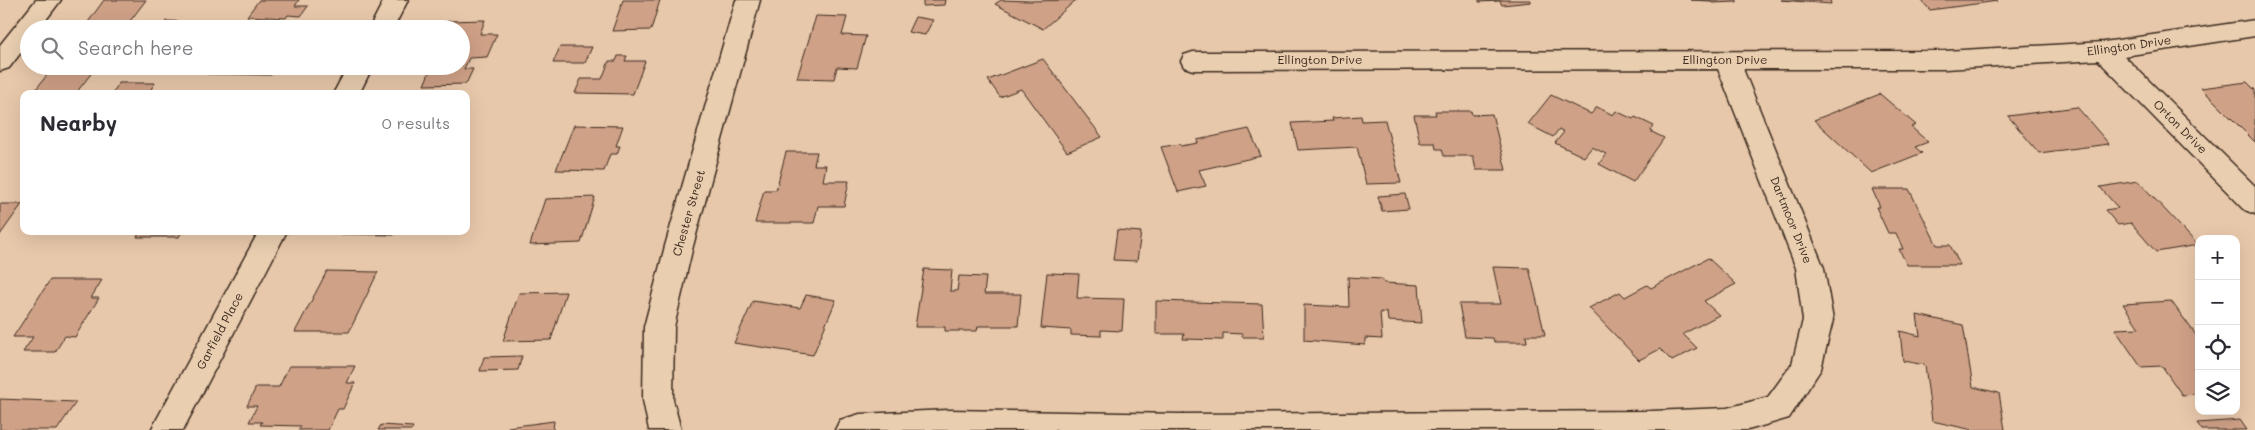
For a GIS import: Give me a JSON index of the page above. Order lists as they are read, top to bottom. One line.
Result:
{"streets":{"street":["Ellington Drive","Orton Drive","Chester Street","Dartmoor Drive","Garfield Place"]},"crossings":[["Ellington Drive","Orton Drive"],["Ellington Drive","Dartmoor Drive"]],"page":{"search":"Search here","heading":["Nearby","0 results"],"map_buttons":["+","−"]}}
